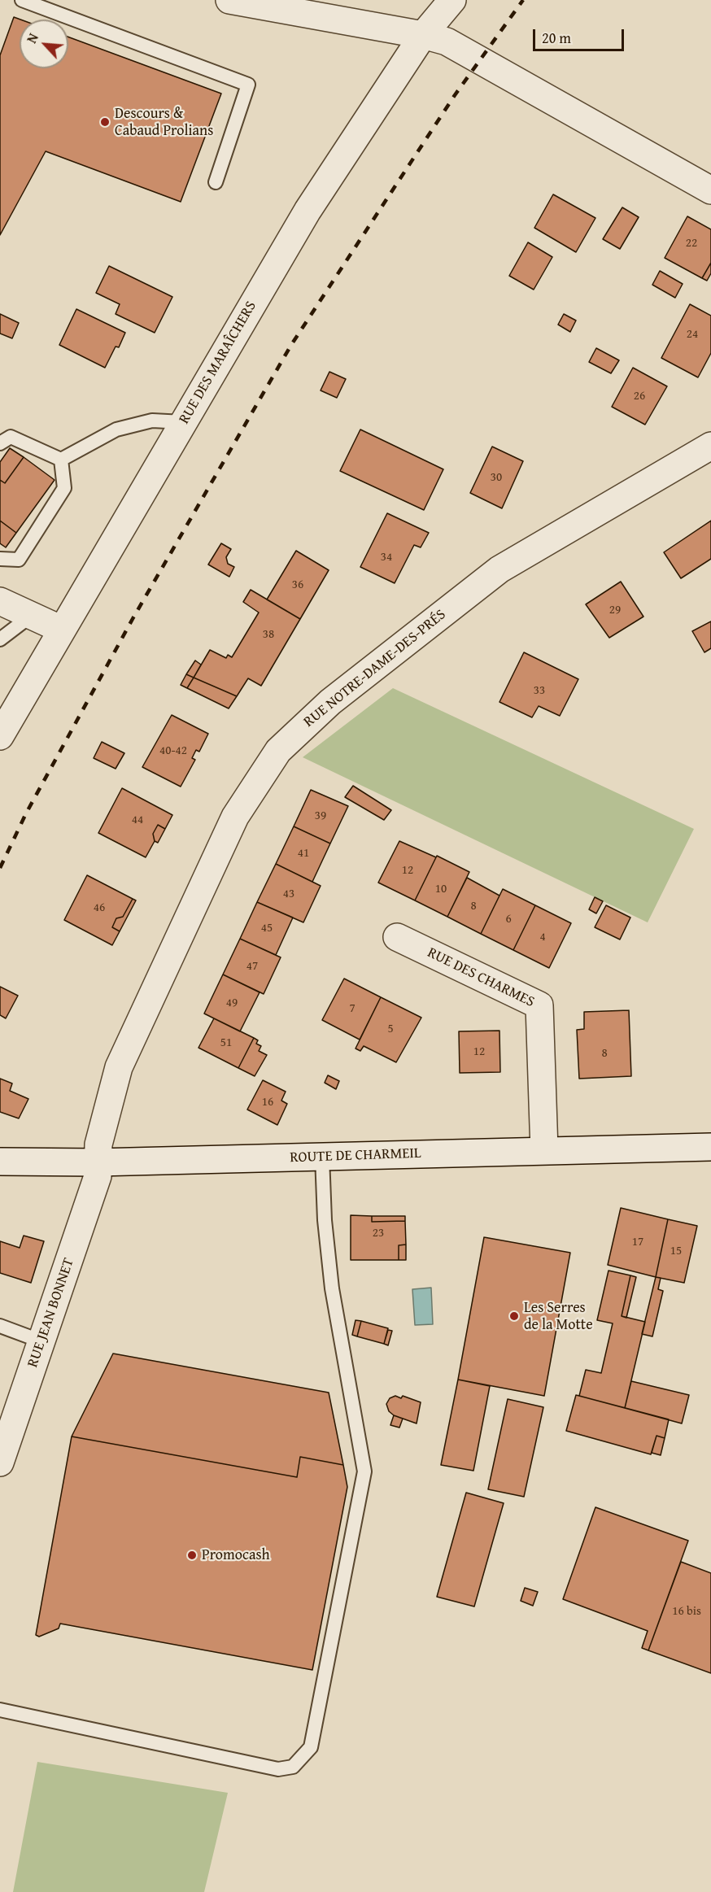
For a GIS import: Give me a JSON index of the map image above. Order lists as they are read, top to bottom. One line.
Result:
{"streets":{"street":["RUE DES MARAÎCHERS","RUE NOTRE-DAME-DES-PRÉS","RUE DES CHARMES","ROUTE DE CHARMEIL","RUE JEAN BONNET"]},"crossings":[["RUE NOTRE-DAME-DES-PRÉS","ROUTE DE CHARMEIL"],["RUE NOTRE-DAME-DES-PRÉS","RUE JEAN BONNET"],["RUE DES CHARMES","ROUTE DE CHARMEIL"],["ROUTE DE CHARMEIL","RUE JEAN BONNET"]],"places":["Descours & Cabaud Prolians","Les Serres de la Motte","Promocash"],"house_numbers":["22","24","26","30","34","36","29","38","33","40-42","39","44","41","12","10","43","8","46","6","45","4","47","49","7","5","51","12","8","16","23","17","15","16 bis"],"scale_bar":"20 m","north":"top left"}
